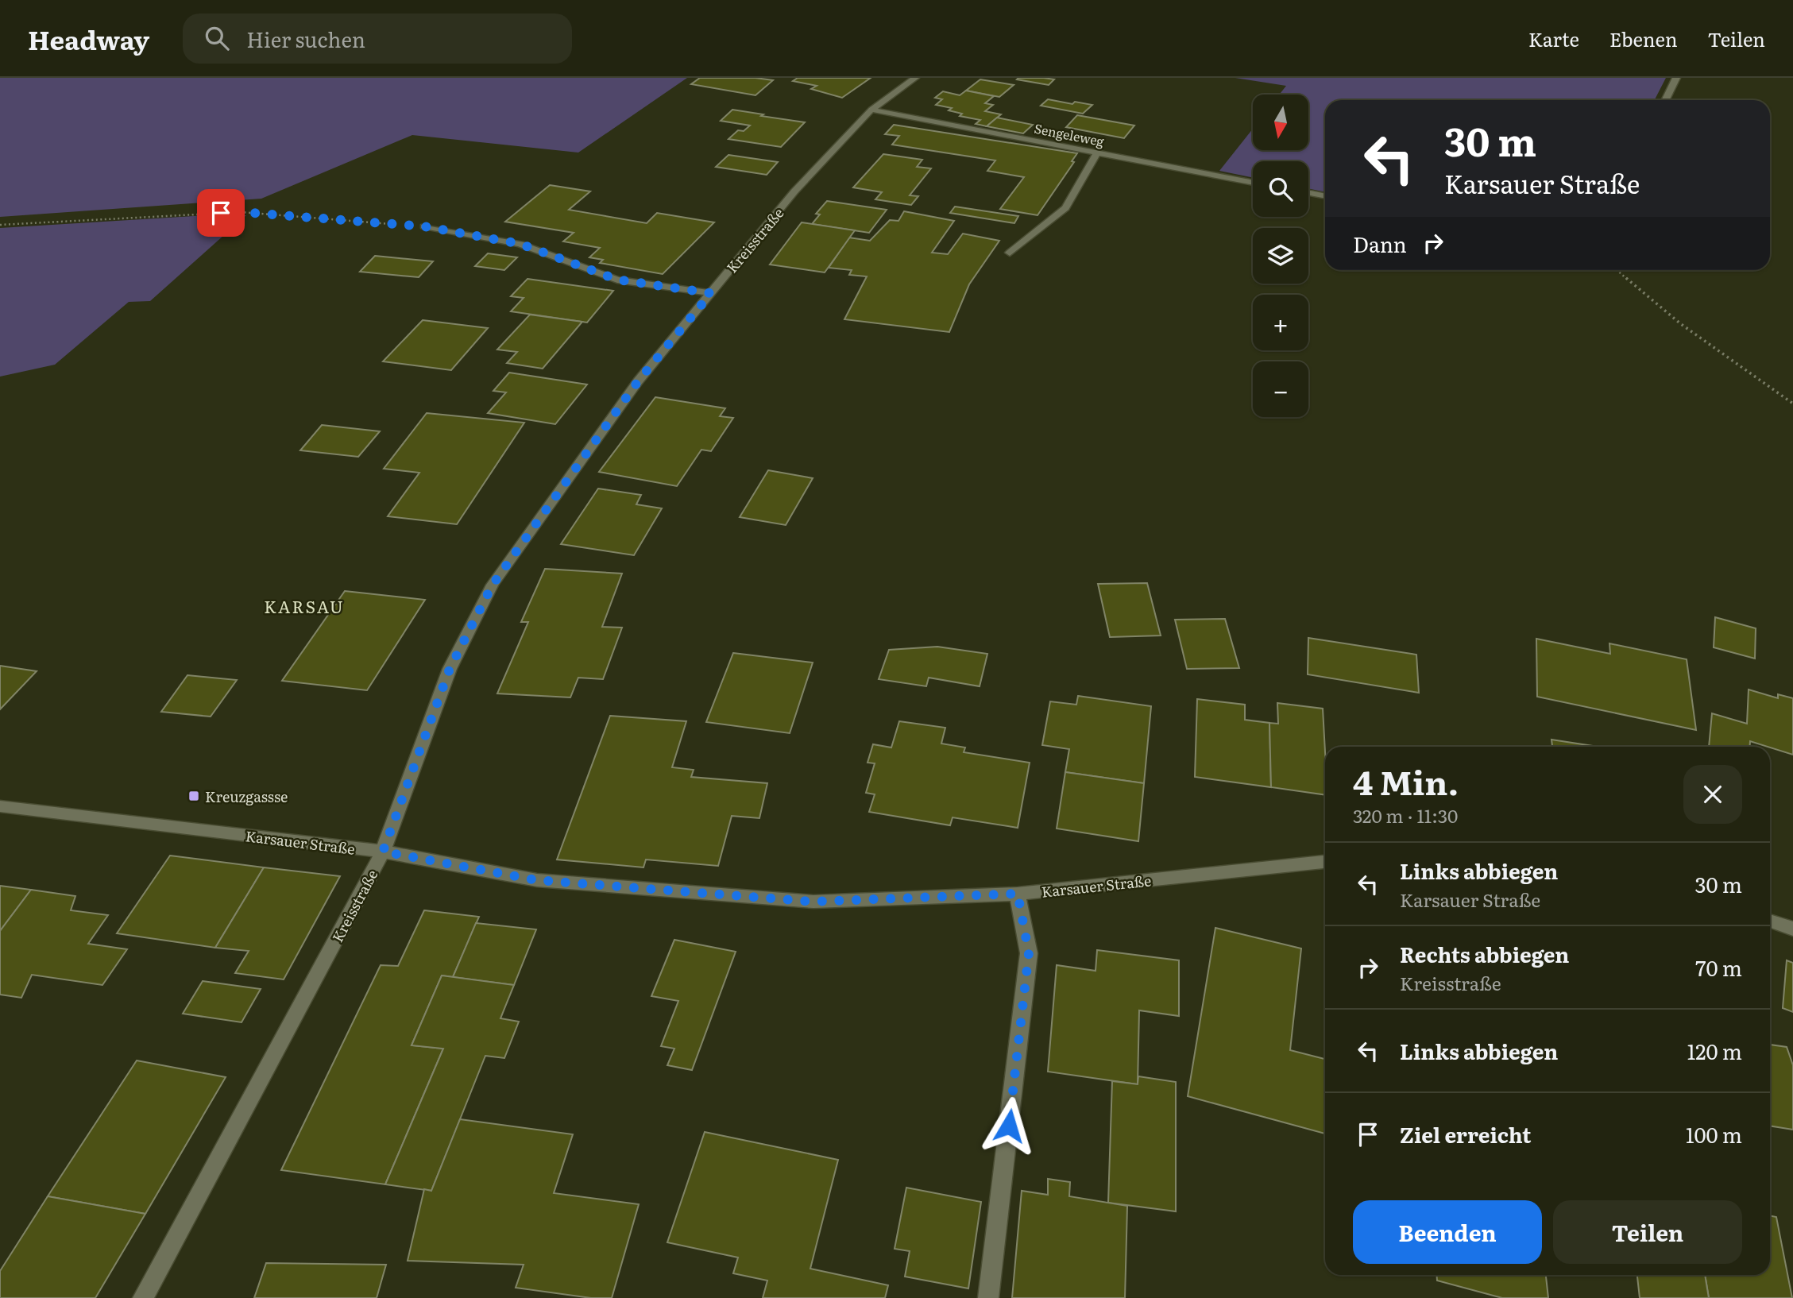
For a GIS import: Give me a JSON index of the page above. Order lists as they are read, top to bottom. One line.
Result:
{"streets":{"street":["Sengeleweg","Kreisstraße","Karsauer Straße"]},"crossings":[["Sengeleweg","Kreisstraße"],["Kreisstraße","Karsauer Straße"]],"districts":["KARSAU"],"places":{"transit":["Kreuzgassse"]},"north":"bottom","page":{"header":"Headway","search":"Hier suchen","nav":["Karte","Ebenen","Teilen"],"map_buttons":["+","−"],"turn":["30 m","Karsauer Straße"],"then":"Dann","heading":["4 Min.","320 m · 11:30"],"list":[{"name":"Links abbiegen","note":"Karsauer Straße","value":"30 m"},{"name":"Rechts abbiegen","note":"Kreisstraße","value":"70 m"},{"name":"Links abbiegen","value":"120 m"},{"name":"Ziel erreicht","value":"100 m"}],"buttons":["Beenden","Teilen"]}}
